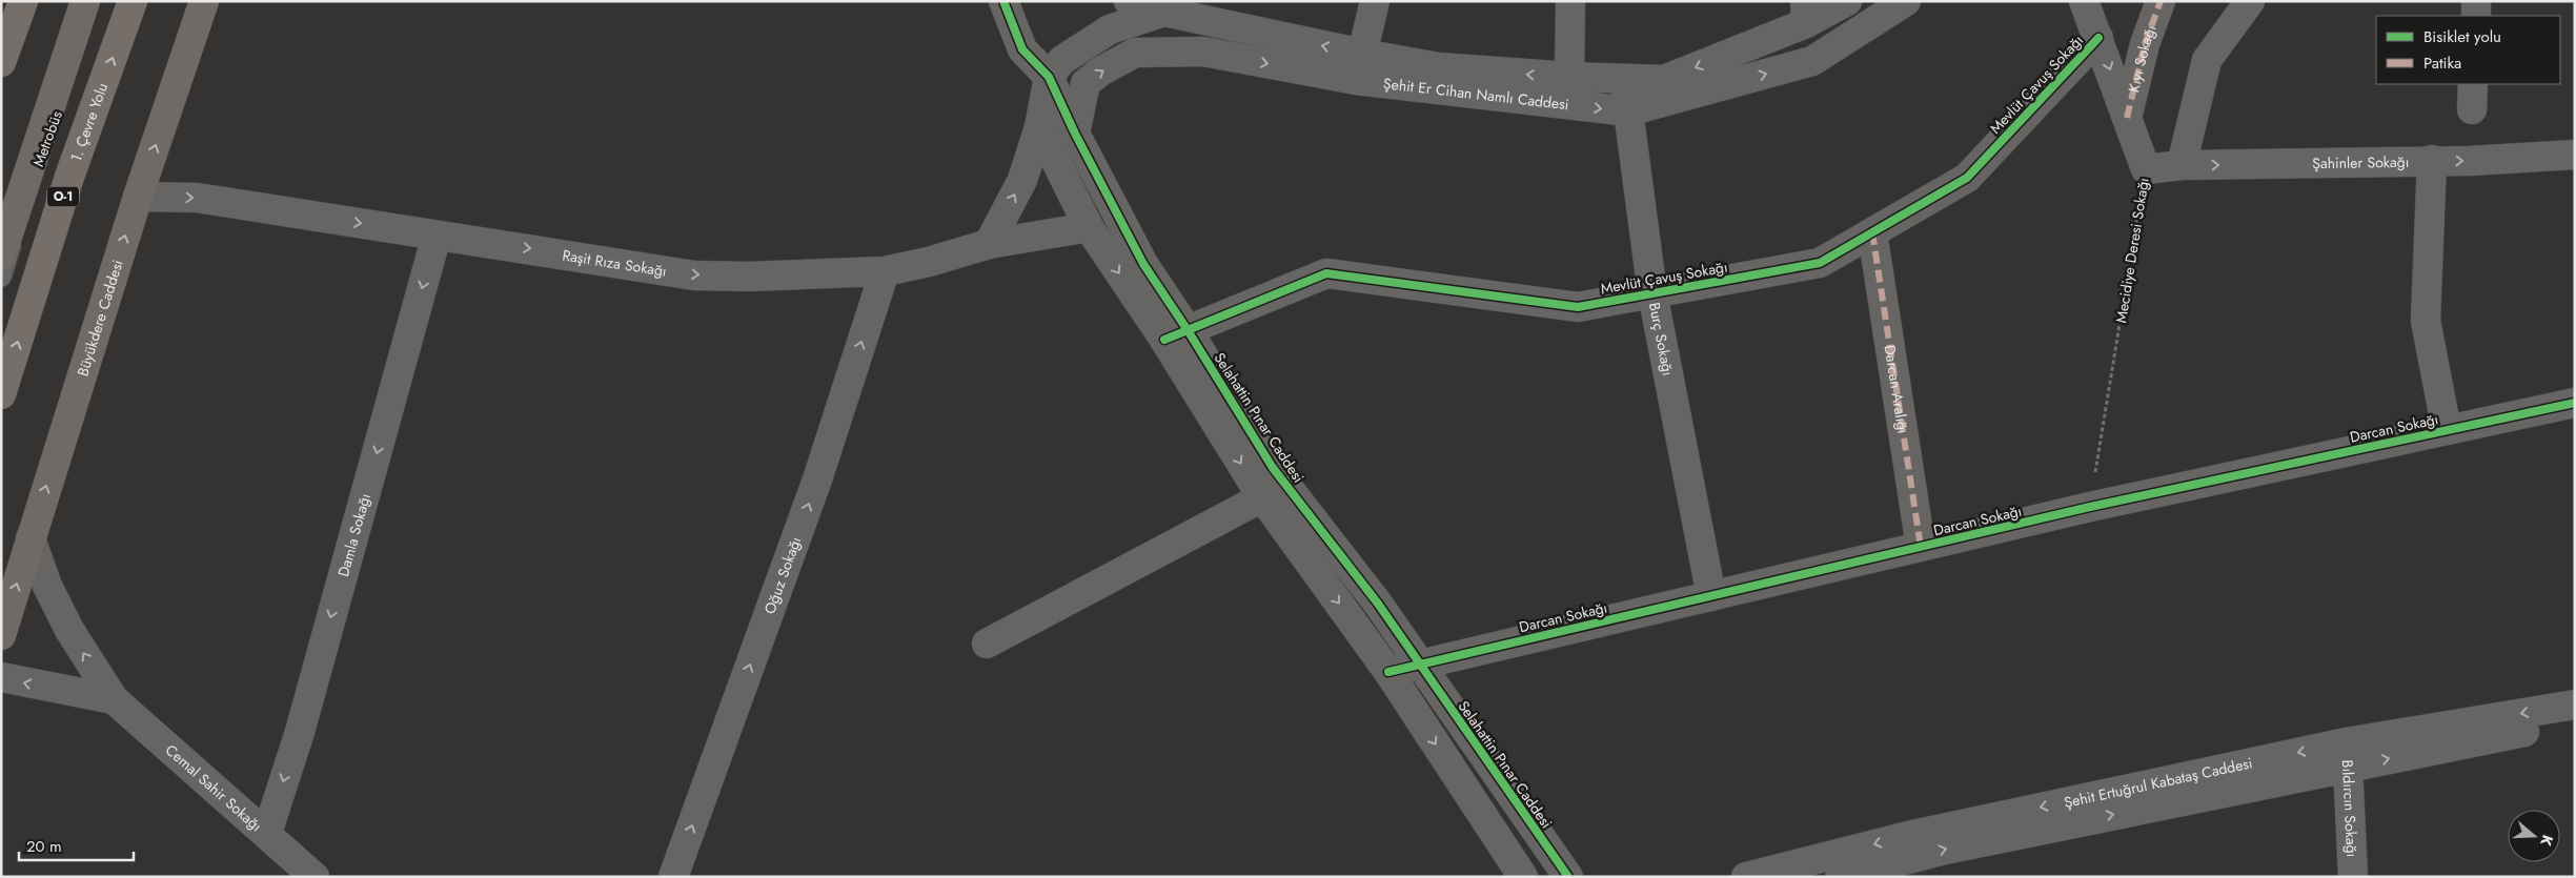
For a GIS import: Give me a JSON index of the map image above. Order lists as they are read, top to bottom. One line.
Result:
{"streets":{"highway":["1. Çevre Yolu","O-1"],"main road":["Büyükdere Caddesi"],"street":["Kıyı Sokağı","Mevlüt Çavuş Sokağı","Şehit Er Cihan Namlı Caddesi","Şahinler Sokağı","Mecidiye Deresi Sokağı","Raşit Rıza Sokağı","Burç Sokağı","Darcan Aralığı","Selahattin Pınar Caddesi","Darcan Sokağı","Damla Sokağı","Oğuz Sokağı","Şehit Ertuğrul Kabataş Caddesi","Cemal Sahir Sokağı","Bıldırcın Sokağı"],"lane":["Metrobüs"]},"crossings":[["Kıyı Sokağı","Mecidiye Deresi Sokağı"],["Mevlüt Çavuş Sokağı","Mecidiye Deresi Sokağı"],["Mevlüt Çavuş Sokağı","Burç Sokağı"],["Mevlüt Çavuş Sokağı","Darcan Aralığı"],["Mevlüt Çavuş Sokağı","Selahattin Pınar Caddesi"],["Şehit Er Cihan Namlı Caddesi","Burç Sokağı"],["Şehit Er Cihan Namlı Caddesi","Selahattin Pınar Caddesi"],["Şahinler Sokağı","Mecidiye Deresi Sokağı"],["Mecidiye Deresi Sokağı","Darcan Sokağı"],["Raşit Rıza Sokağı","Büyükdere Caddesi"],["Raşit Rıza Sokağı","Selahattin Pınar Caddesi"],["Raşit Rıza Sokağı","Damla Sokağı"],["Raşit Rıza Sokağı","Oğuz Sokağı"],["Büyükdere Caddesi","Cemal Sahir Sokağı"],["Burç Sokağı","Darcan Sokağı"],["Darcan Aralığı","Darcan Sokağı"],["Selahattin Pınar Caddesi","Darcan Sokağı"],["Damla Sokağı","Cemal Sahir Sokağı"],["Şehit Ertuğrul Kabataş Caddesi","Bıldırcın Sokağı"]],"one_way":["1. Çevre Yolu","Şahinler Sokağı","Raşit Rıza Sokağı","Damla Sokağı","Oğuz Sokağı","Cemal Sahir Sokağı"],"legend":["Bisiklet yolu","Patika"],"scale_bar":"20 m","north":"right"}
